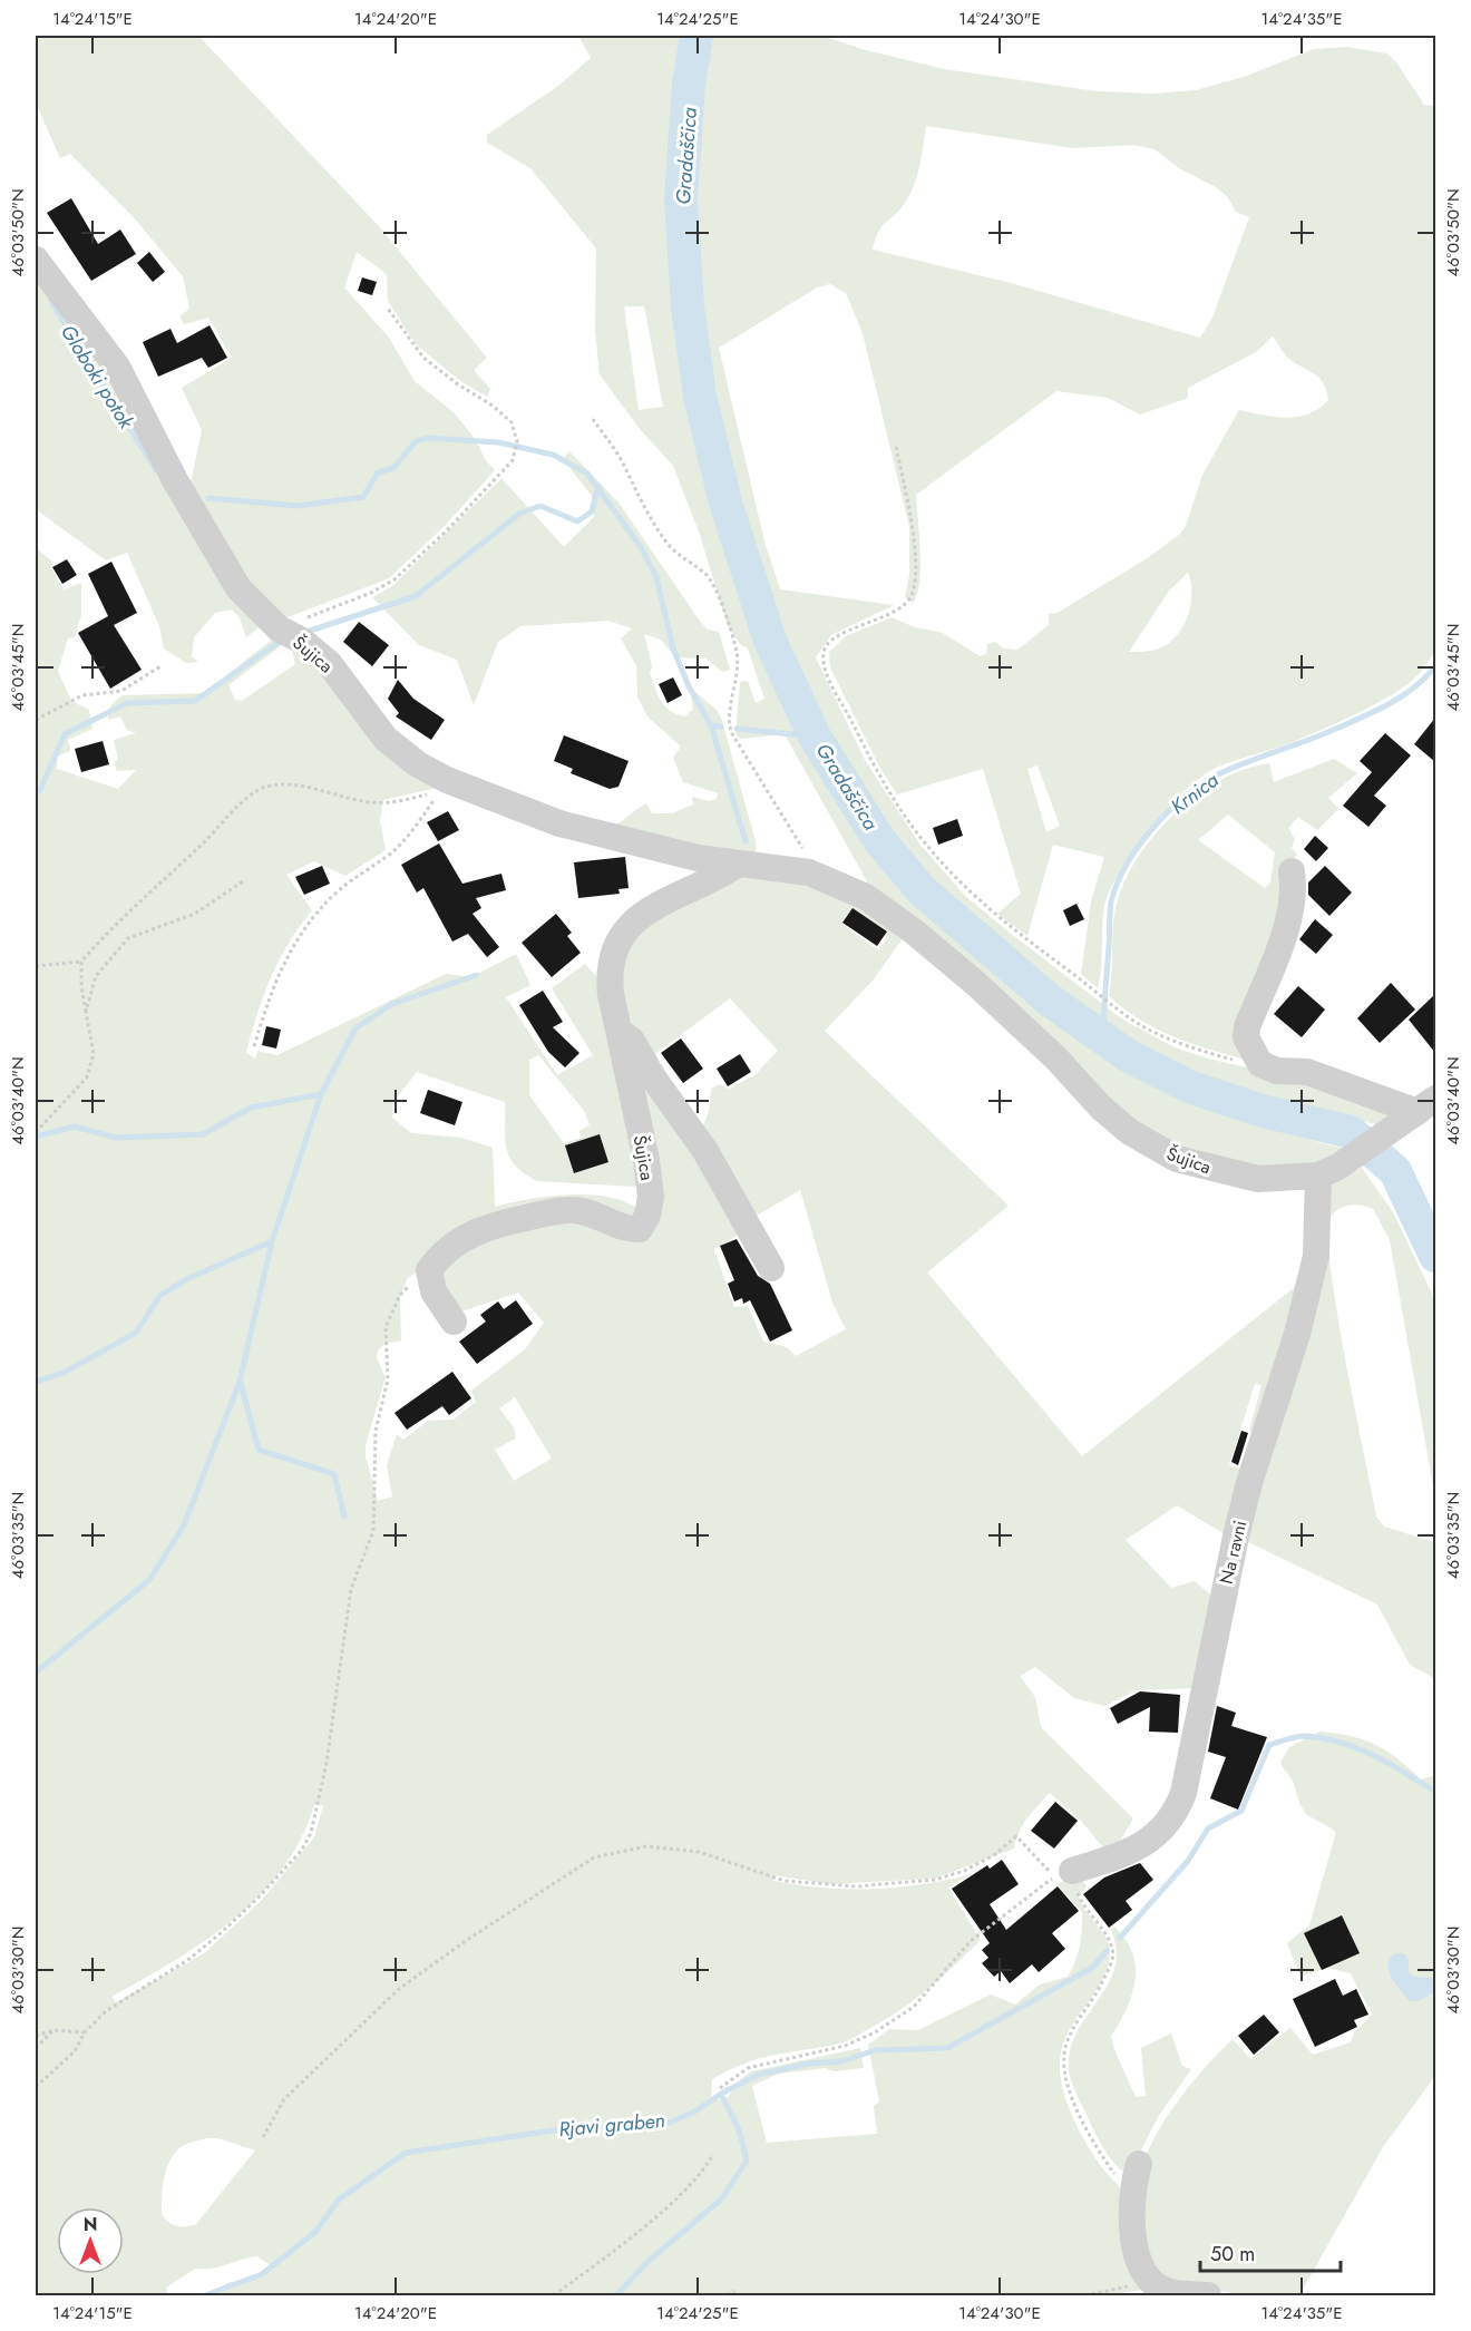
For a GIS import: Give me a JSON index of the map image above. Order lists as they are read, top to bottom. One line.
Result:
{"streets":{"street":["Šujica","Na ravni"]},"crossings":[["Šujica","Na ravni"]],"water":["Gradaščica","Globoki potok","Krnica","Rjavi graben"],"scale_bar":"50 m","north":"top","coordinates":["14°24'15\"E","14°24'20\"E","14°24'25\"E","14°24'30\"E","14°24'35\"E","46°03'50\"N","46°03'45\"N","46°03'40\"N","46°03'35\"N","46°03'30\"N"]}
